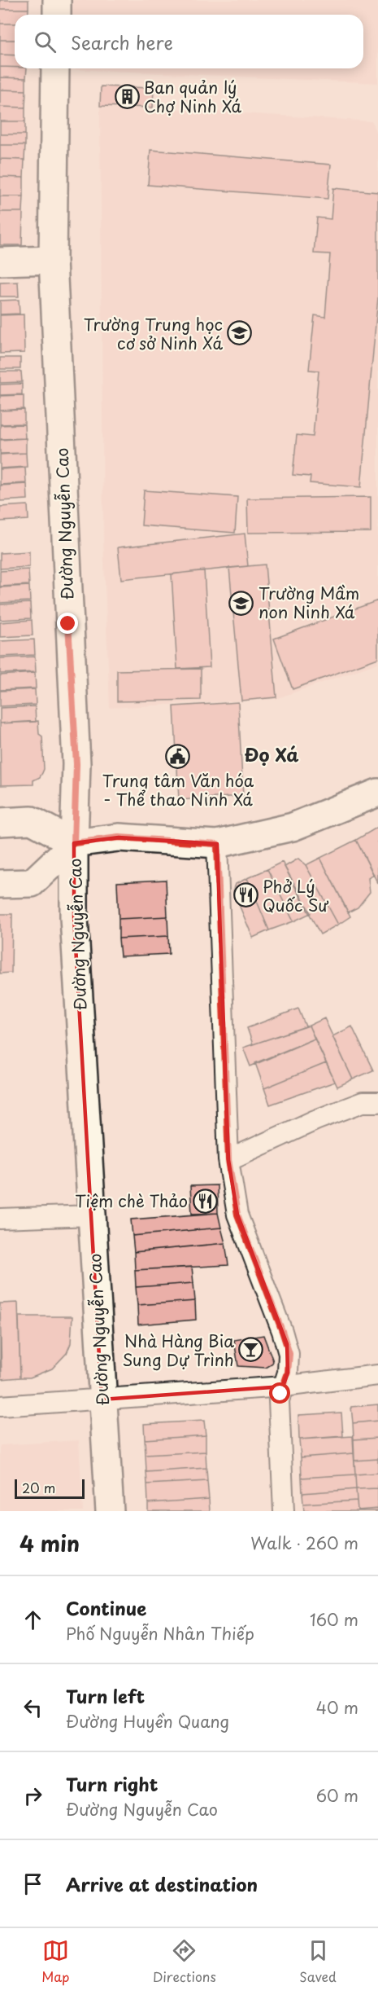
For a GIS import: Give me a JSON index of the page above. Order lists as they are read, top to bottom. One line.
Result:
{"streets":{"main road":["Đường Nguyễn Cao"]},"districts":["Đọ Xá"],"places":{"building":["Ban quản lý Chợ Ninh Xá"],"school or university":["Trường Trung học cơ sở Ninh Xá","Trường Mầm non Ninh Xá"],"public building":["Trung tâm Văn hóa - Thể thao Ninh Xá"],"restaurant":["Phở Lý Quốc Sư","Tiệm chè Thảo"],"bar":["Nhà Hàng Bia Sung Dự Trình"]},"scale_bar":"20 m","page":{"search":"Search here","scale":"20 m","heading":["4 min","Walk · 260 m"],"list":[["Continue","Phố Nguyễn Nhân Thiếp","160 m"],["Turn left","Đường Huyền Quang","40 m"],["Turn right","Đường Nguyễn Cao","60 m"],"Arrive at destination"],"nav":["Map","Directions","Saved"]}}
